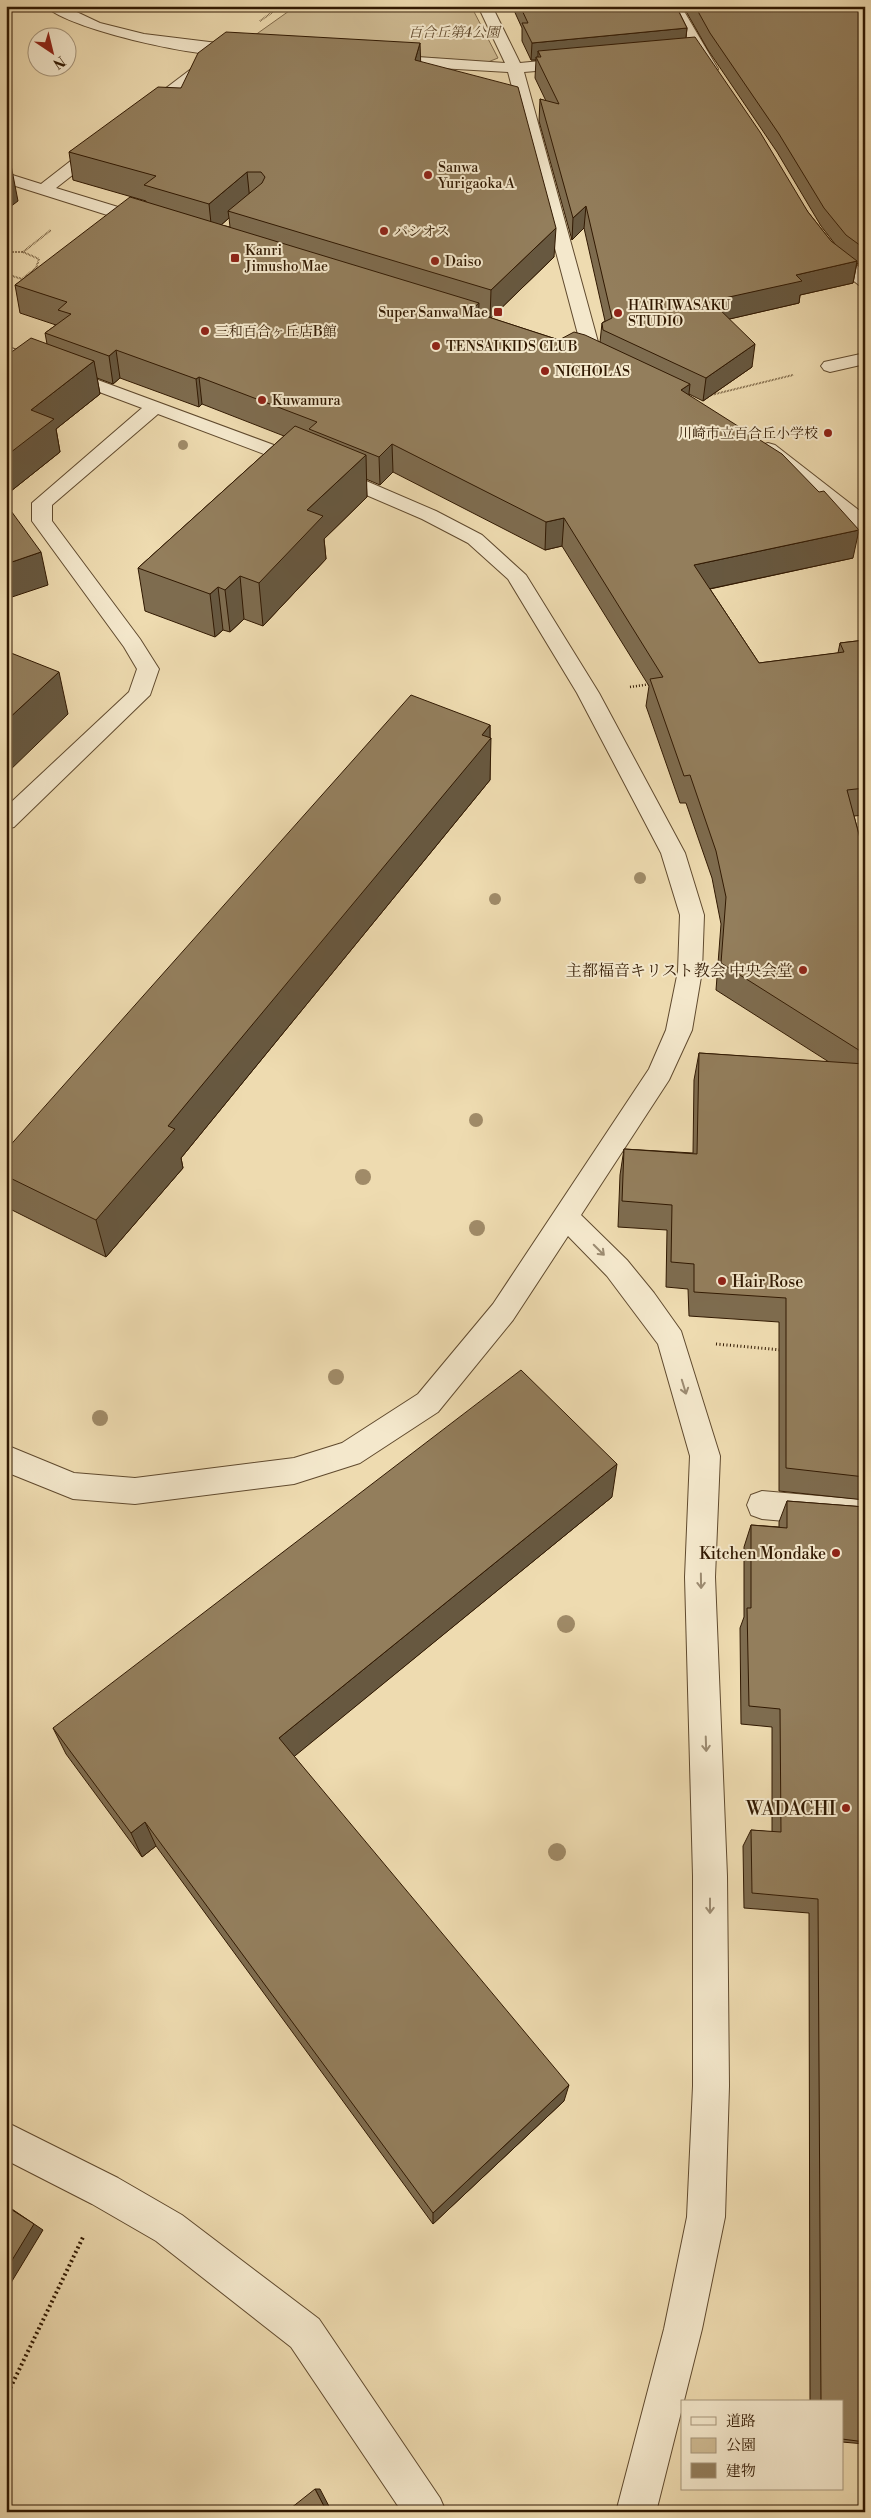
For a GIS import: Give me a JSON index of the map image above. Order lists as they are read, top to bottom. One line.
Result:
{"parks":["百合丘第4公園"],"places":{"other":["Sanwa Yurigaoka A","パシオス","Daiso","HAIR IWASAKU STUDIO","三和百合ヶ丘店B館","TENSAI KIDS CLUB","NICHOLAS","Kuwamura","川崎市立百合丘小学校","主都福音キリスト教会 中央会堂","Hair Rose","Kitchen Mondake","WADACHI"],"transit":["Kanri Jimusho Mae","Super Sanwa Mae"]},"legend":["道路","公園","建物"],"north":"bottom right"}
